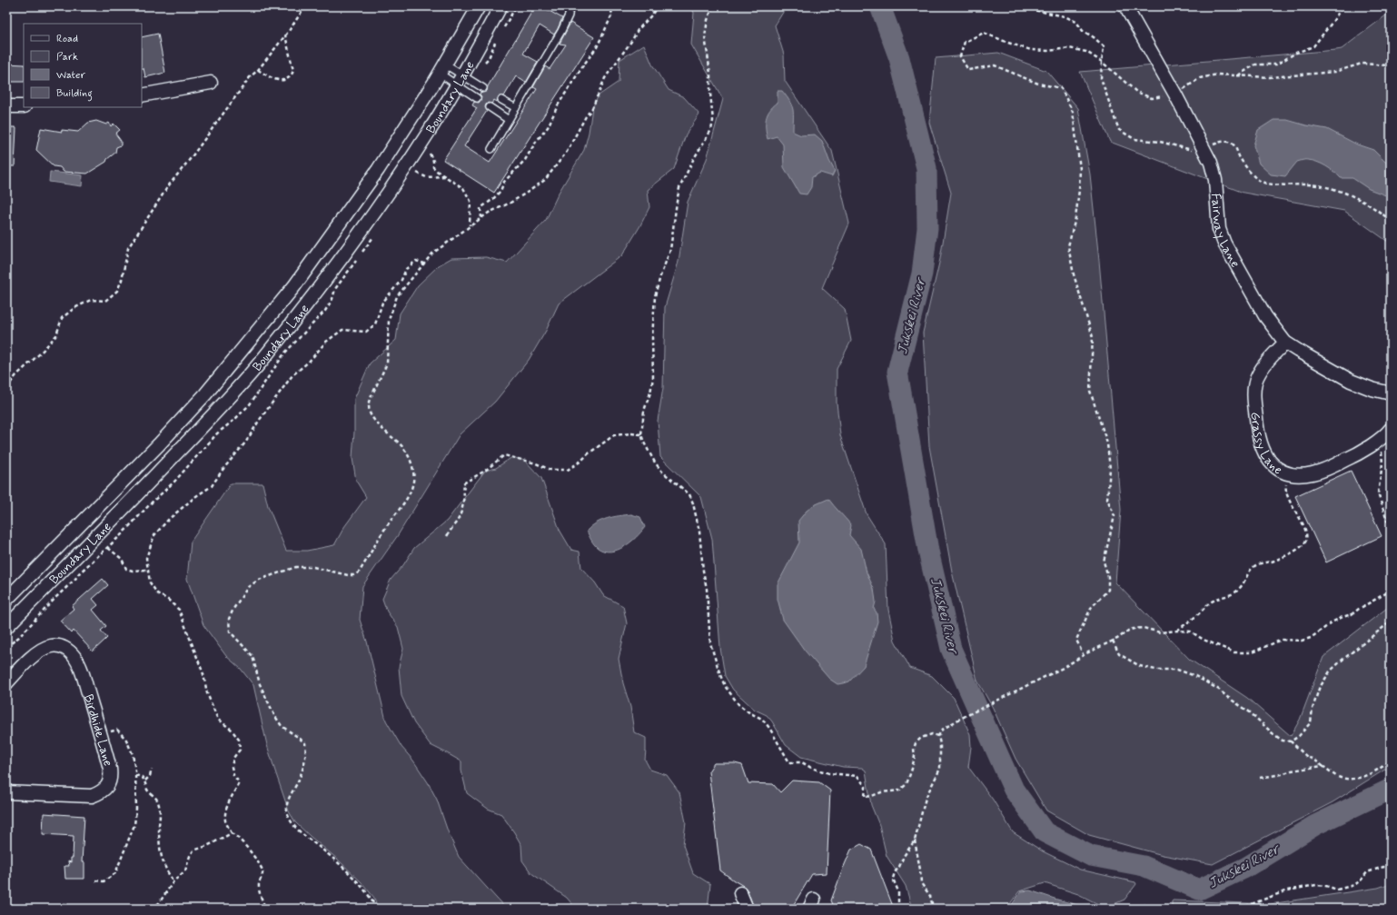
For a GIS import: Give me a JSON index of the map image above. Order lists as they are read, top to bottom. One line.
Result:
{"streets":{"street":["Boundary Lane","Fairway Lane","Grassy Lane","Birdhide Lane"]},"crossings":[["Fairway Lane","Grassy Lane"]],"water":["Jukskei River"],"legend":["Road","Park","Water","Building"]}
